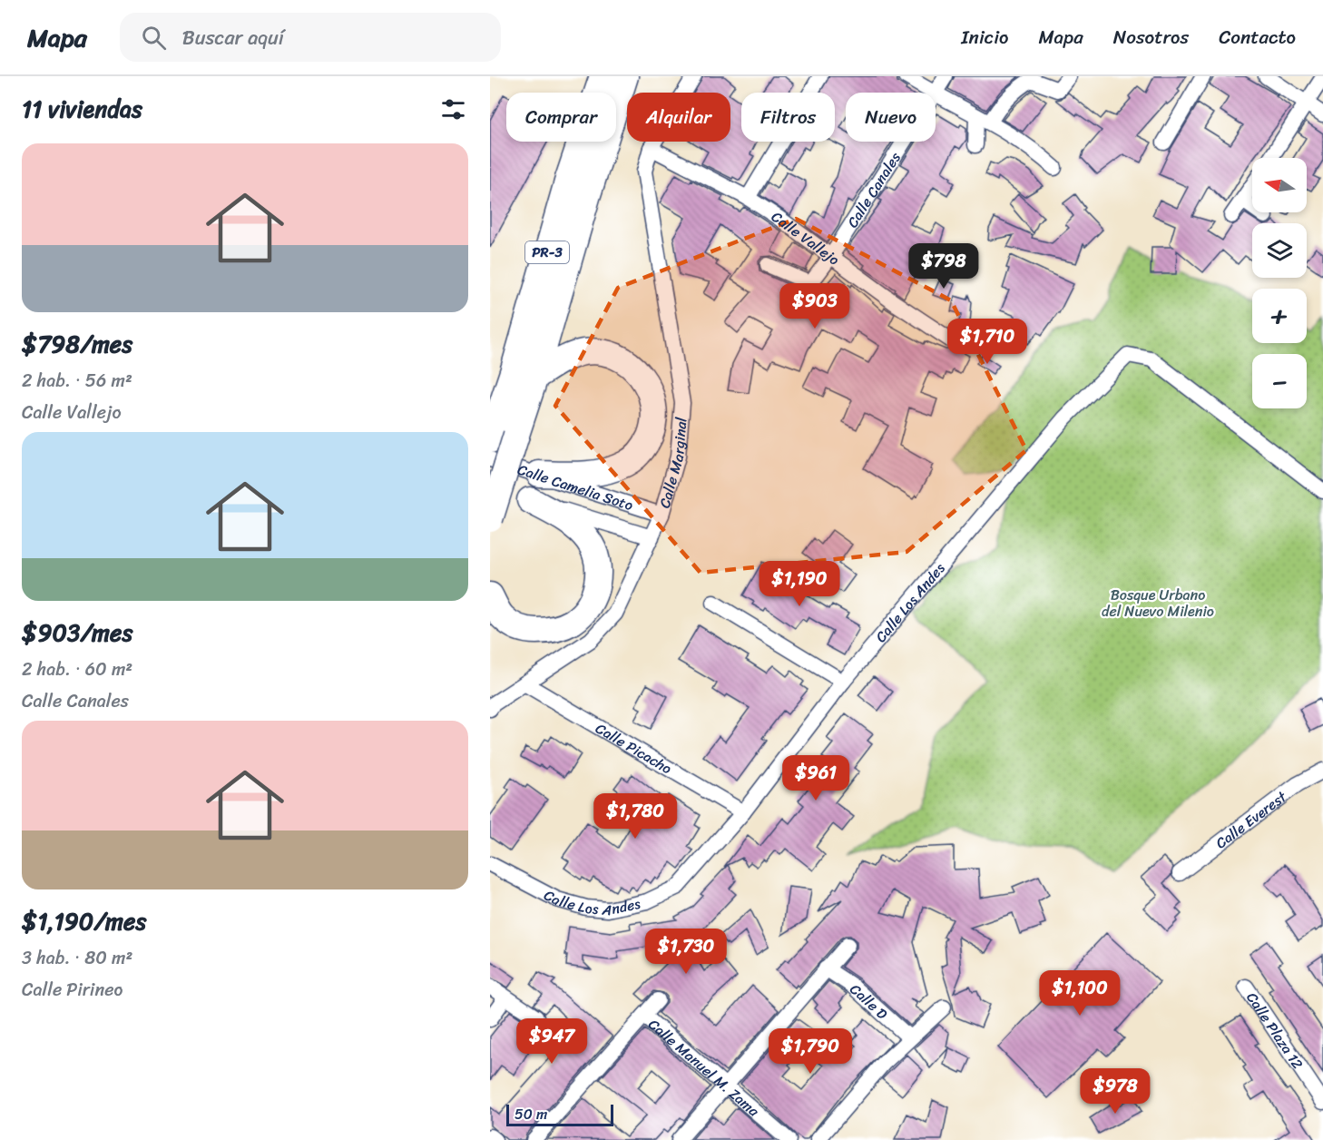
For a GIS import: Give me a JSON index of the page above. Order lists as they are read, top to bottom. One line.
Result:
{"streets":{"highway":["PR-3"],"street":["Calle Canales","Calle Vallejo","Calle Marginal","Calle Camelia Soto","Calle Los Andes","Calle Picacho","Calle Everest","Calle D","Calle Plaza 12","Calle Manuel M. Zama"]},"crossings":[["Calle Canales","Calle Vallejo"],["Calle Vallejo","Calle Marginal"],["Calle Marginal","Calle Camelia Soto"],["Calle Marginal","Calle Picacho"],["Calle Los Andes","Calle Picacho"]],"parks":["Bosque Urbano del Nuevo Milenio"],"scale_bar":"50 m","north":"left","page":{"header":"Mapa","search":"Buscar aquí","nav":["Inicio","Mapa","Nosotros","Contacto"],"heading":"11 viviendas","chip":["Comprar","Alquilar","Filtros","Nuevo"],"list":[{"name":"$798/mes","note":"2 hab. · 56 m² · Calle Vallejo"},{"name":"$903/mes","note":"2 hab. · 60 m² · Calle Canales"},{"name":"$1,190/mes","note":"3 hab. · 80 m² · Calle Pirineo"}],"map_buttons":["+","−"],"price":["$798","$903","$1,710","$1,190","$961","$1,780","$1,730","$1,100","$947","$1,790","$978"],"scale":"50 m"}}
